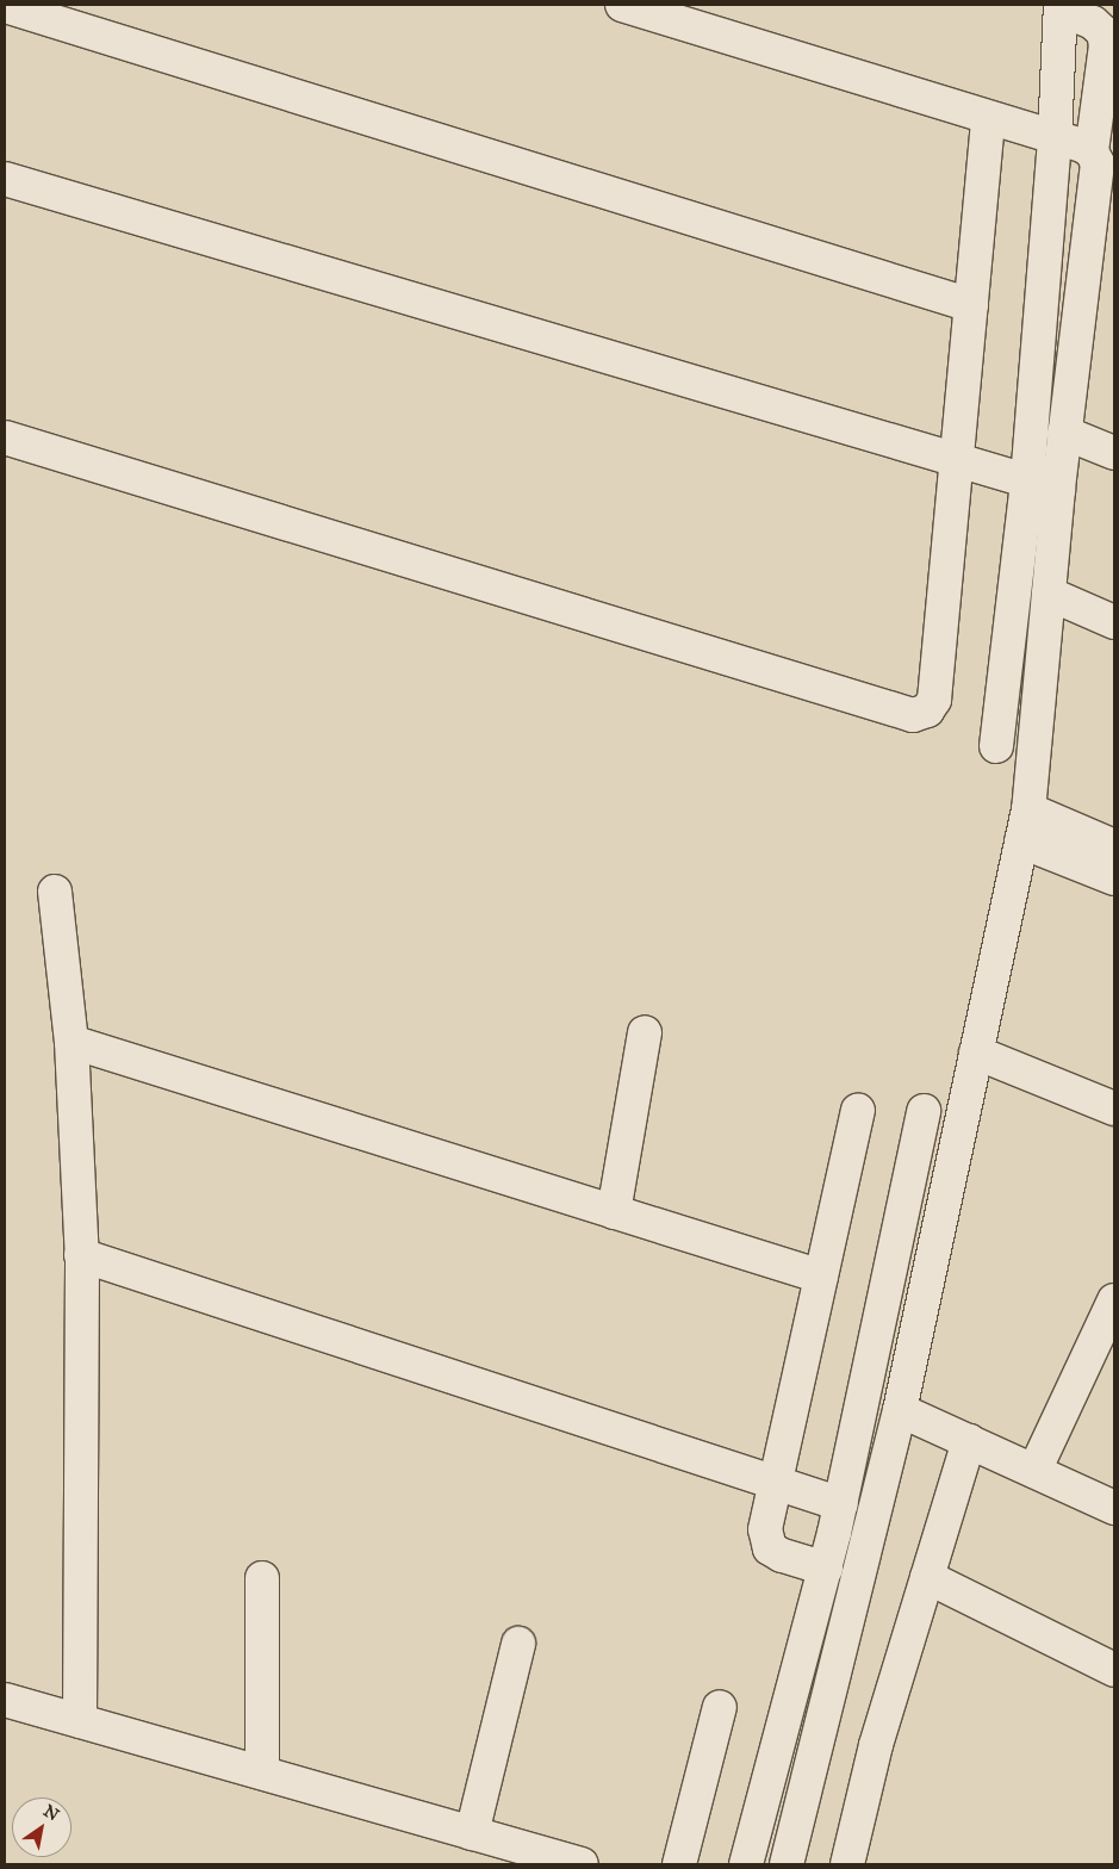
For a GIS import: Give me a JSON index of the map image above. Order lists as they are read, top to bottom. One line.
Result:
{"north":"top right"}
